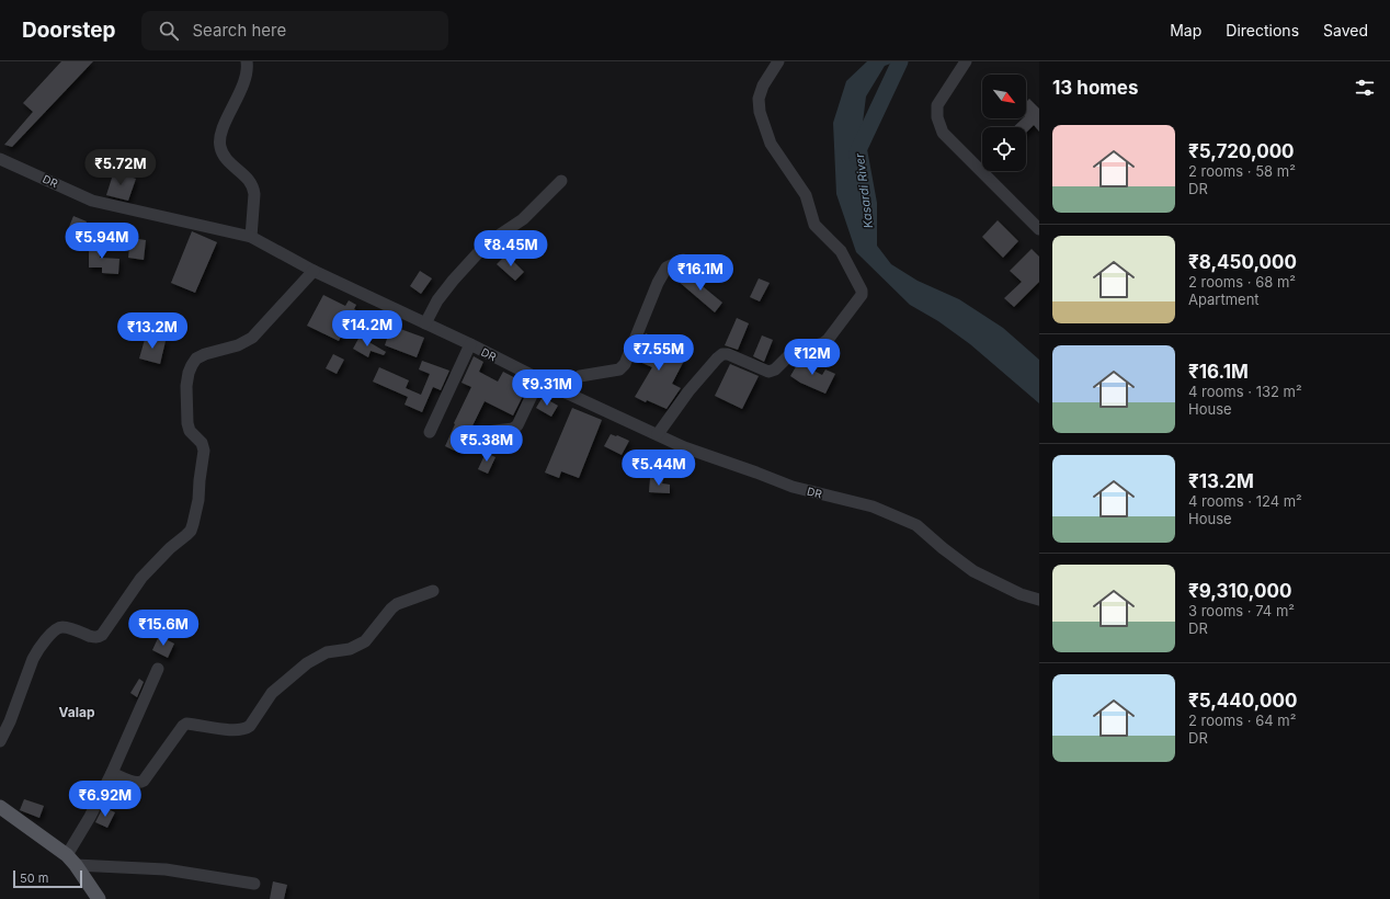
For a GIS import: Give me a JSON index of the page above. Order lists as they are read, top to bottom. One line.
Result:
{"streets":{"street":["DR"]},"districts":["Valap"],"water":["Kasardi River"],"scale_bar":"50 m","north":"bottom right","page":{"header":"Doorstep","search":"Search here","nav":["Map","Directions","Saved"],"heading":"13 homes","list":[{"name":"₹5,720,000","note":"2 rooms · 58 m² · DR"},{"name":"₹8,450,000","note":"2 rooms · 68 m² · Apartment"},{"name":"₹16.1M","note":"4 rooms · 132 m² · House"},{"name":"₹13.2M","note":"4 rooms · 124 m² · House"},{"name":"₹9,310,000","note":"3 rooms · 74 m² · DR"},{"name":"₹5,440,000","note":"2 rooms · 64 m² · DR"}],"price":["₹5.72M","₹5.94M","₹8.45M","₹16.1M","₹14.2M","₹13.2M","₹7.55M","₹12M","₹9.31M","₹5.38M","₹5.44M","₹15.6M","₹6.92M"],"scale":"50 m"}}
